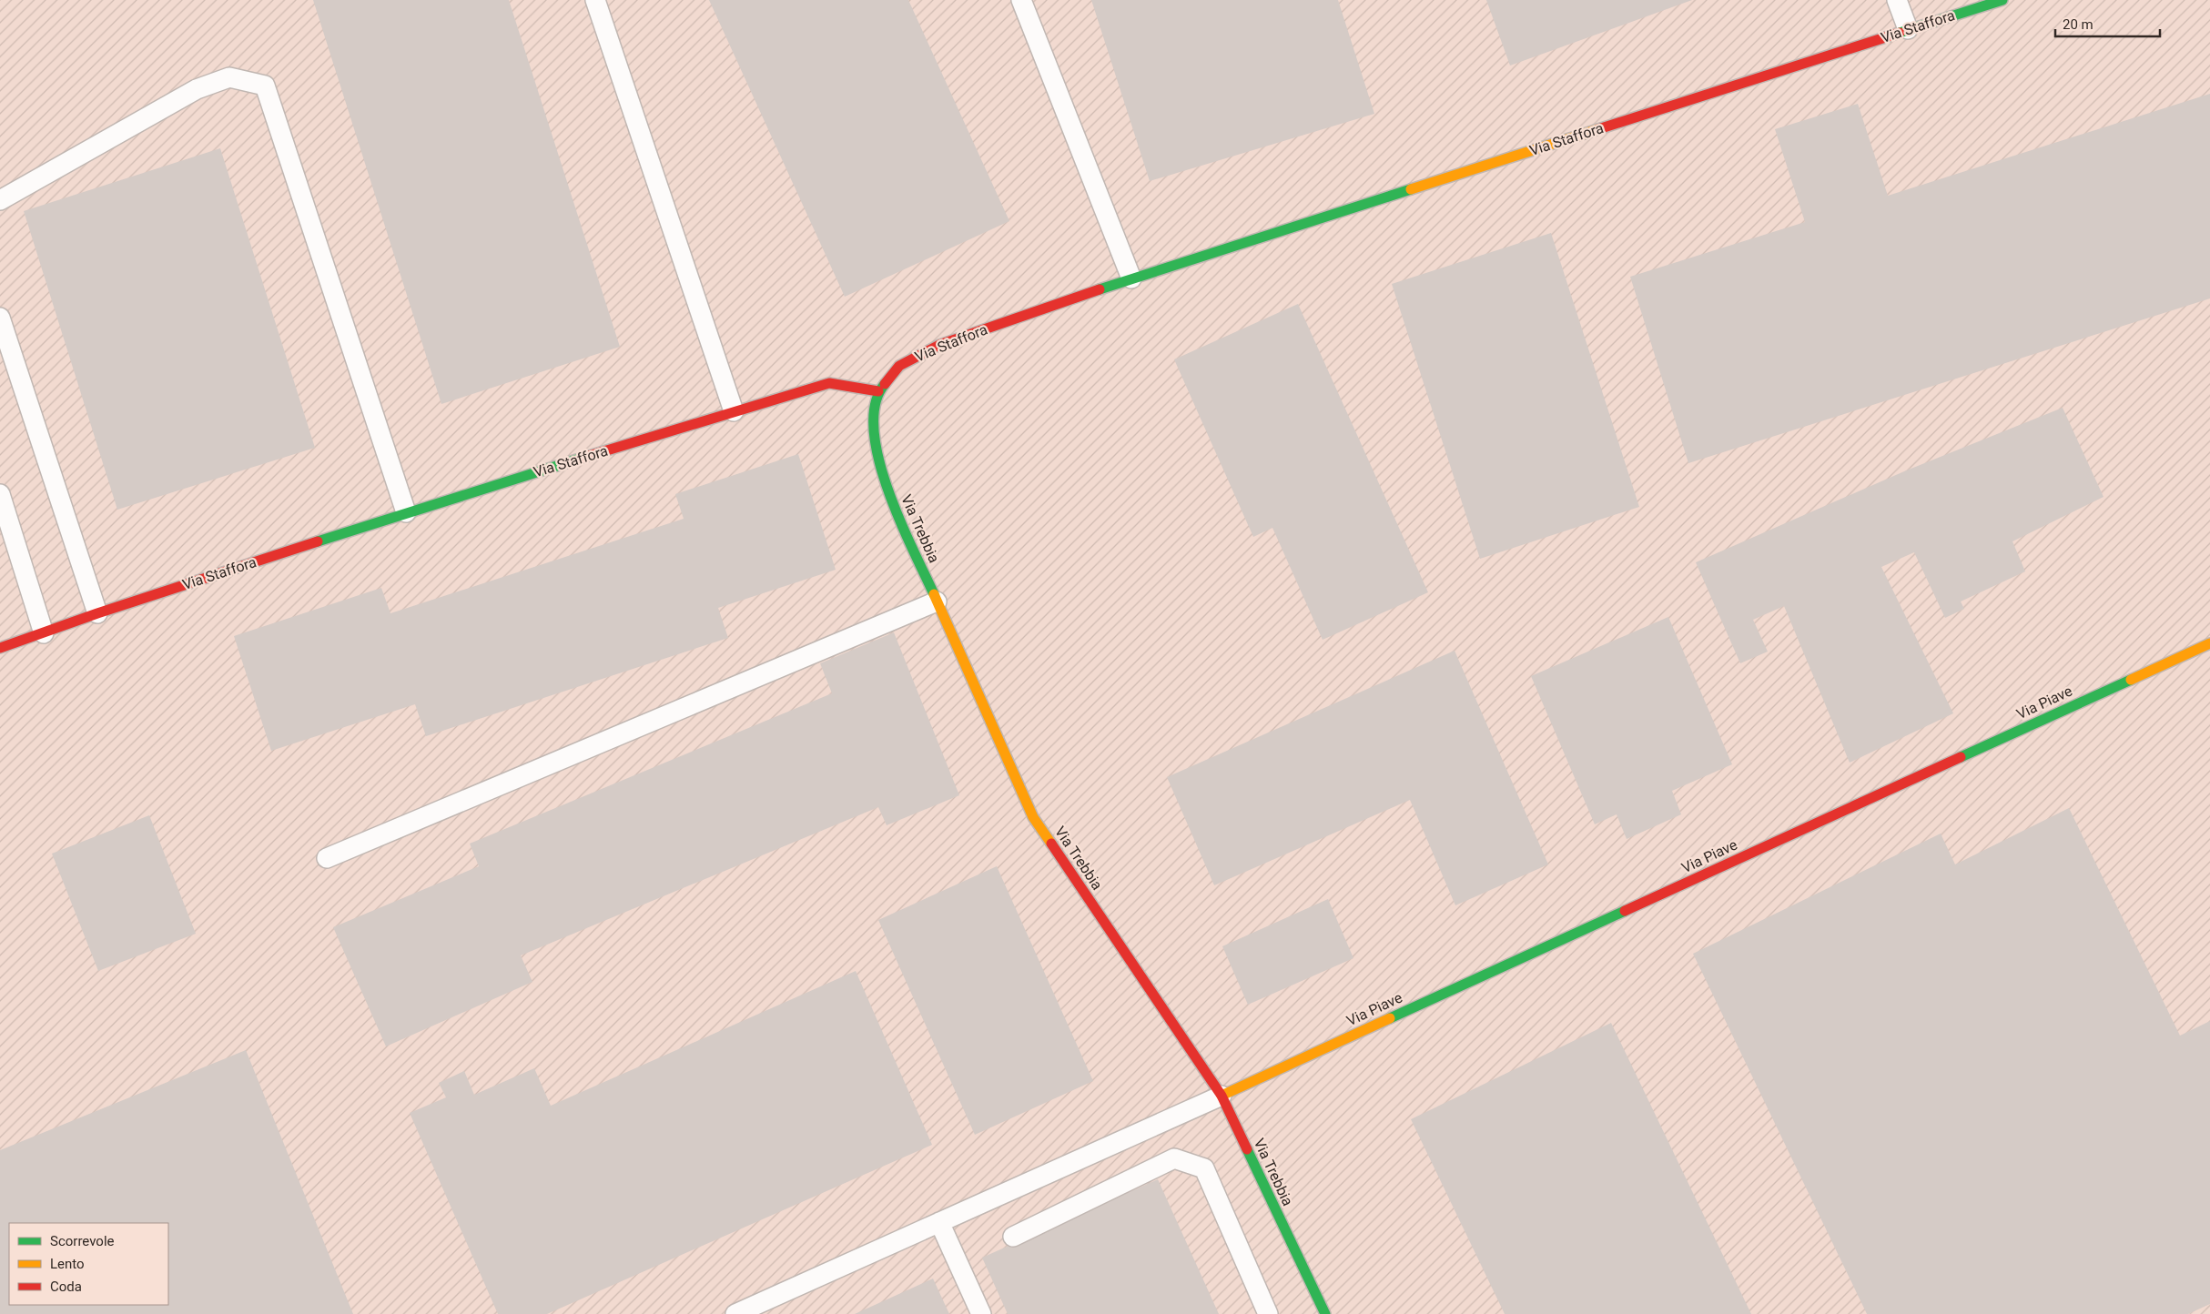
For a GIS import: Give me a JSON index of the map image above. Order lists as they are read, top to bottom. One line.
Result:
{"streets":{"street":["Via Staffora","Via Trebbia","Via Piave"]},"crossings":[["Via Staffora","Via Trebbia"],["Via Trebbia","Via Piave"]],"legend":["Scorrevole","Lento","Coda"],"scale_bar":"20 m"}
